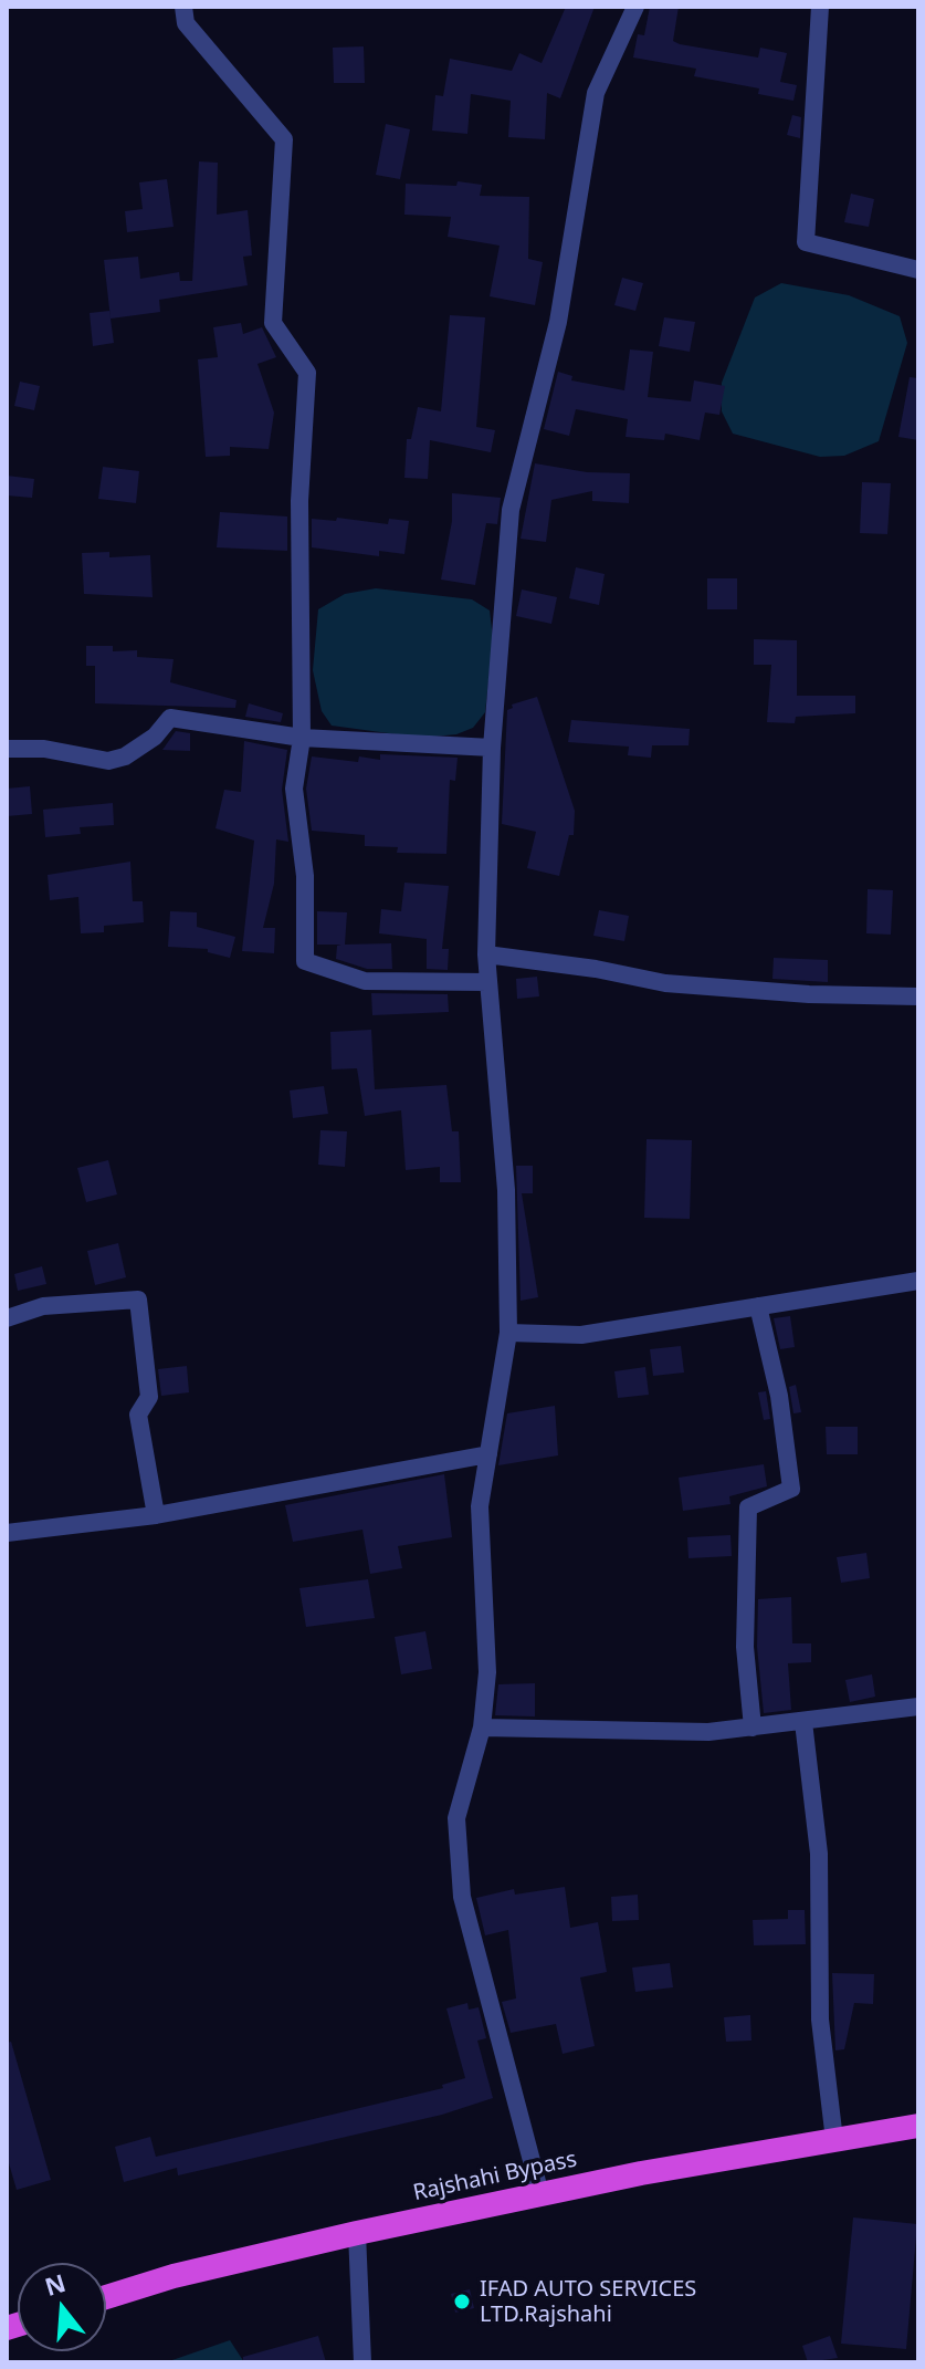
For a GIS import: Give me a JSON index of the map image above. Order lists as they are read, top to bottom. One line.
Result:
{"streets":{"highway":["Rajshahi Bypass"]},"places":["IFAD AUTO SERVICES LTD.Rajshahi"],"north":"top"}
